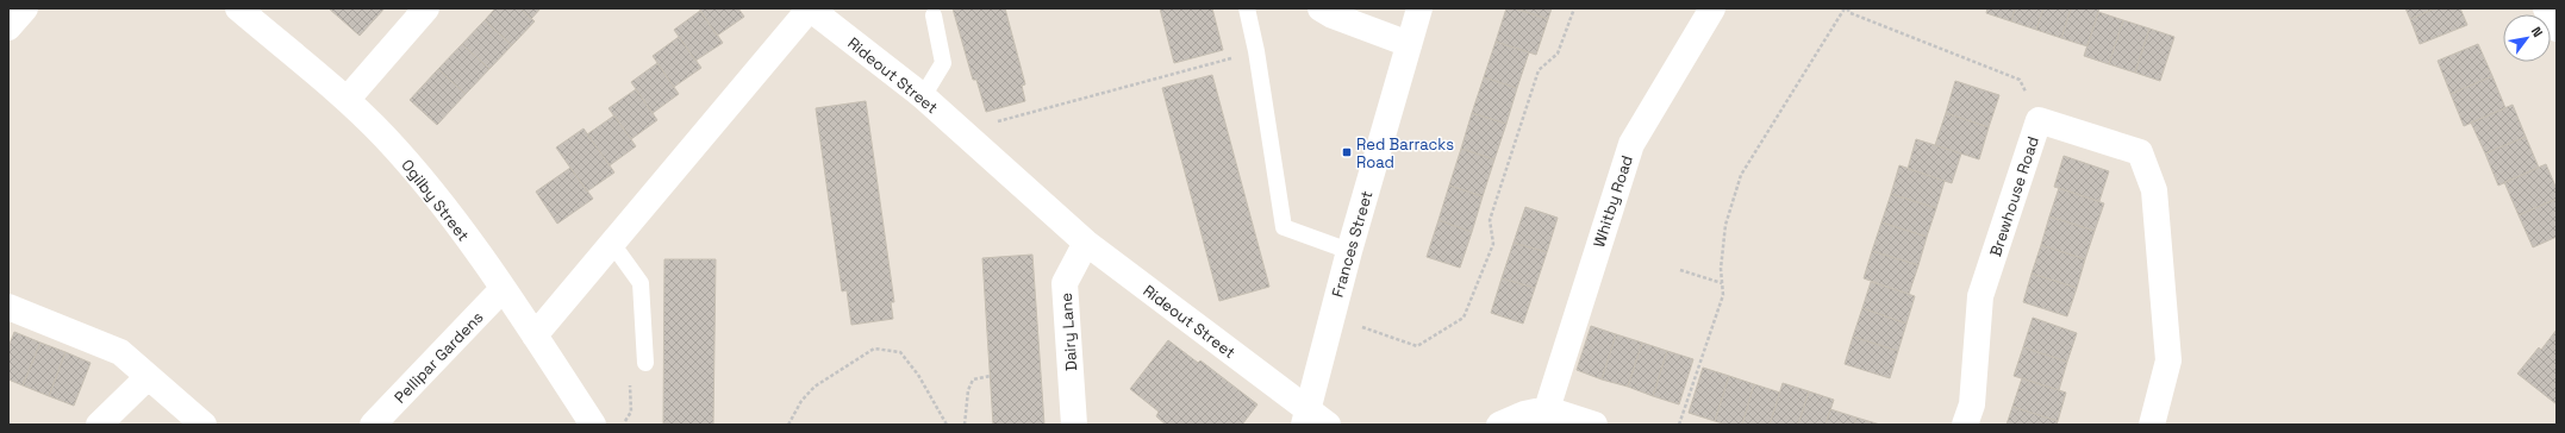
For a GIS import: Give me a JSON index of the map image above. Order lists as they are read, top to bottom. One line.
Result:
{"streets":{"street":["Rideout Street","Brewhouse Road","Ogilby Street","Whitby Road","Frances Street","Dairy Lane","Pellipar Gardens"]},"crossings":[["Rideout Street","Ogilby Street"],["Rideout Street","Frances Street"],["Rideout Street","Dairy Lane"],["Ogilby Street","Pellipar Gardens"]],"places":{"transit":["Red Barracks Road"]},"north":"top right"}
